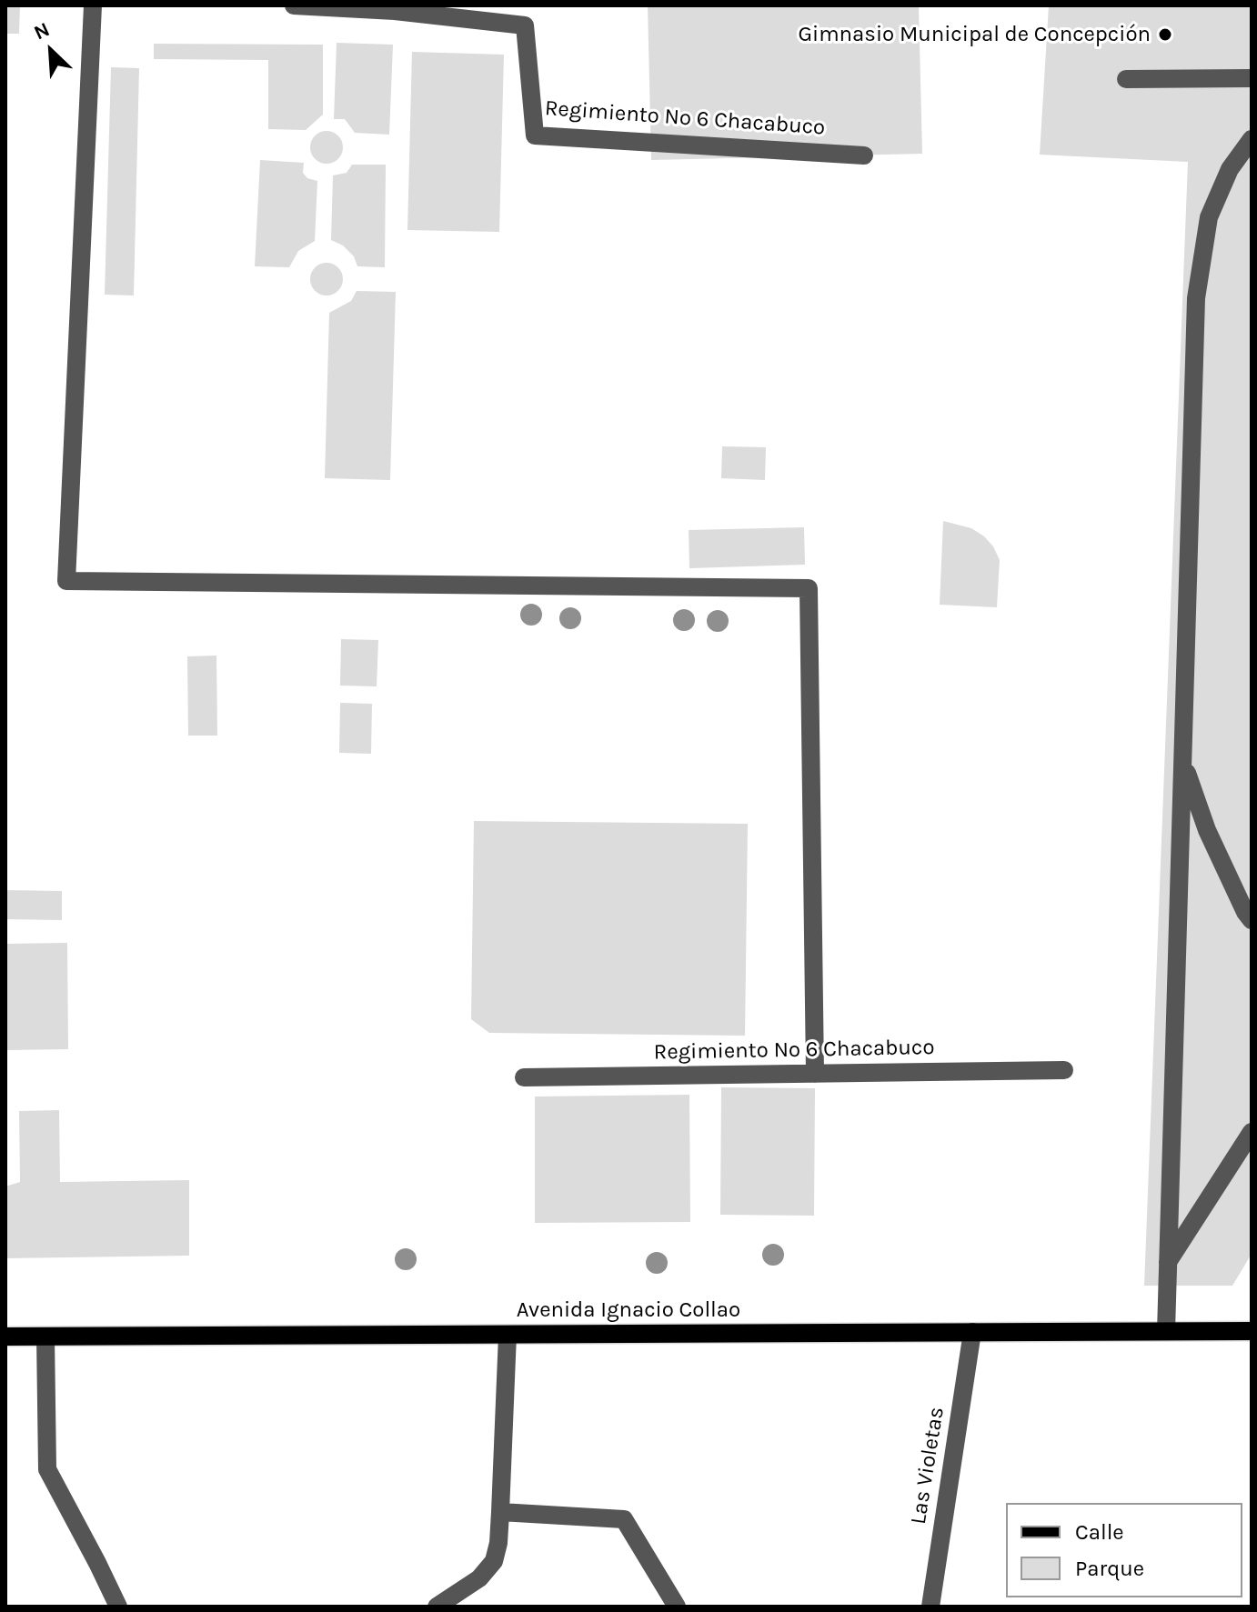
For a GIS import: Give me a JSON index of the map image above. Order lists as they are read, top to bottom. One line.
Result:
{"streets":{"main road":["Avenida Ignacio Collao"],"street":["Regimiento Nº 6 Chacabuco","Las Violetas"]},"crossings":[["Avenida Ignacio Collao","Las Violetas"]],"places":["Gimnasio Municipal de Concepción"],"legend":["Calle","Parque"],"north":"top left"}
